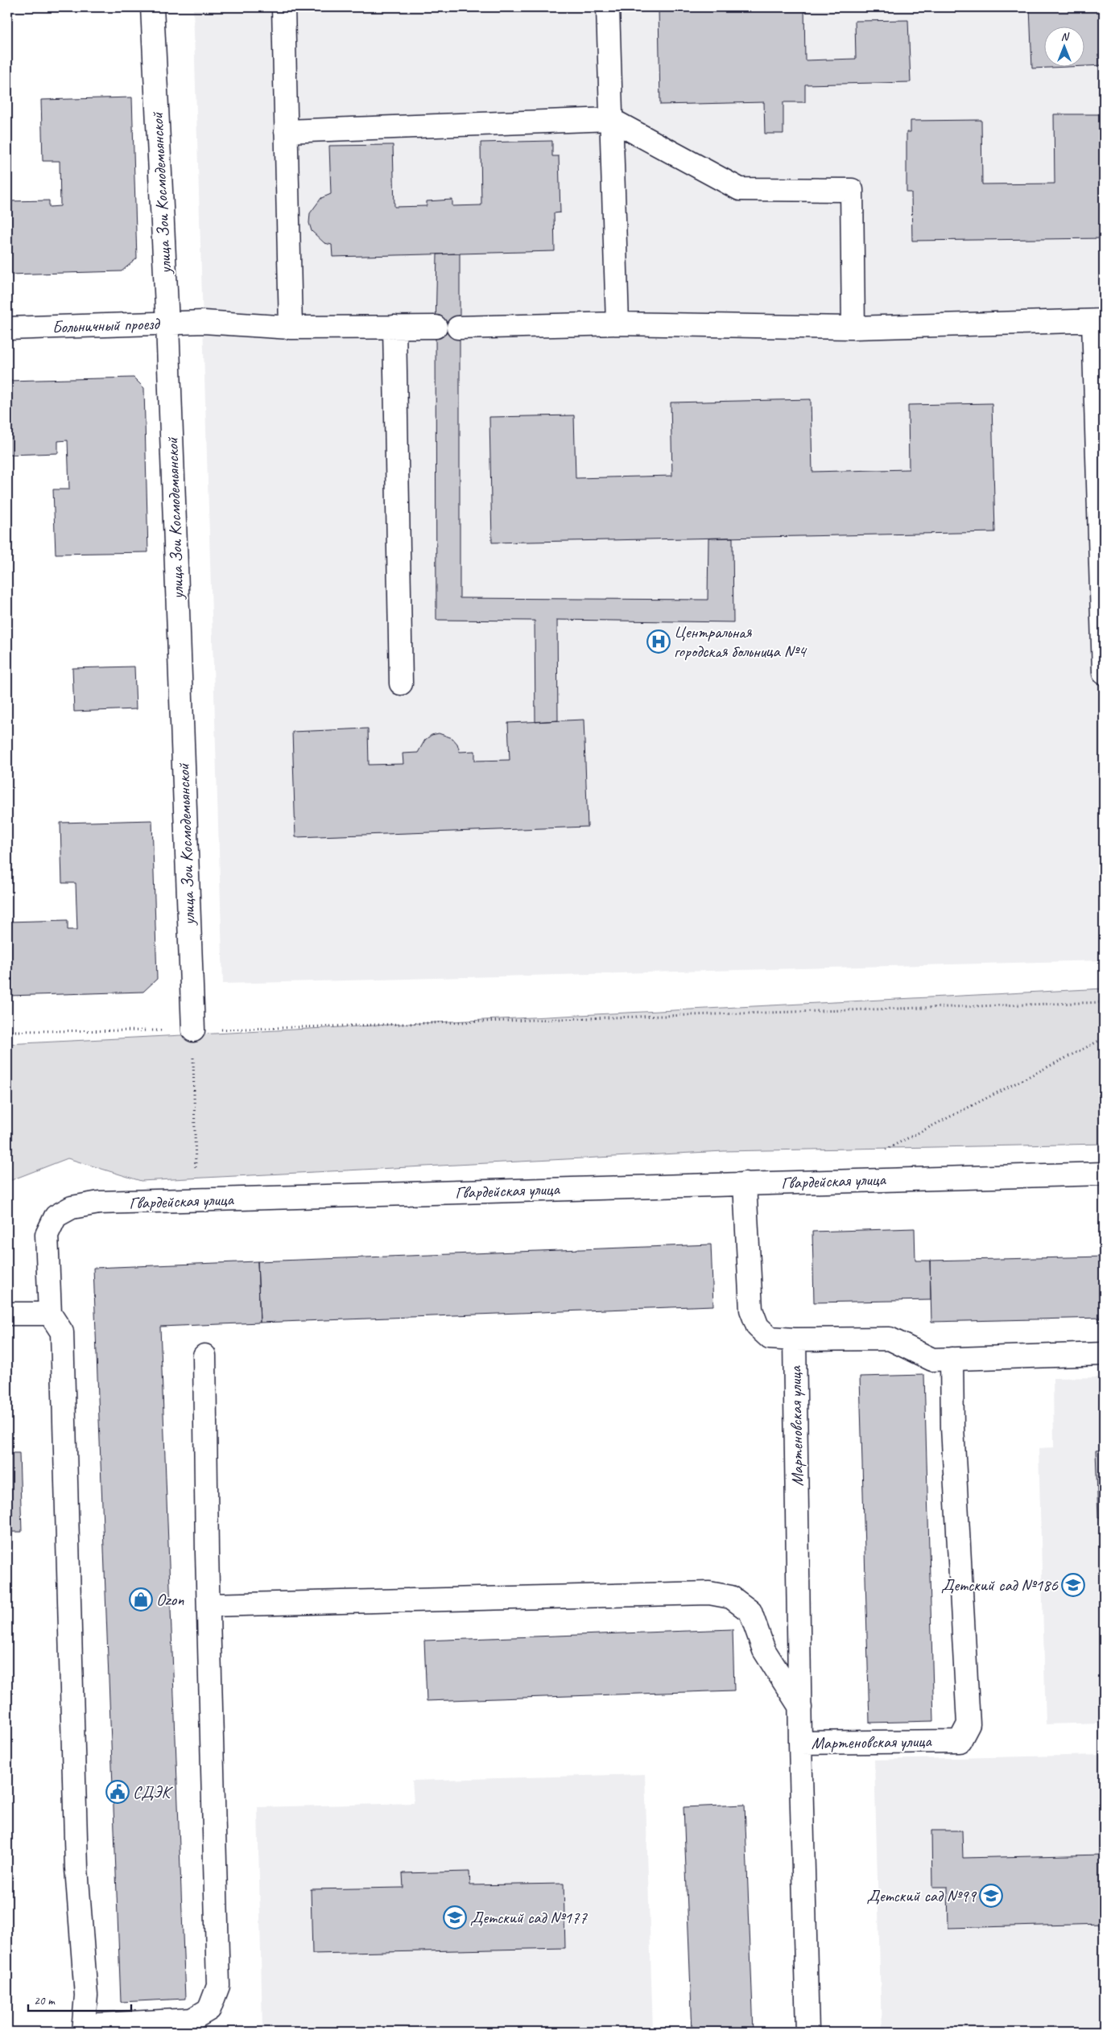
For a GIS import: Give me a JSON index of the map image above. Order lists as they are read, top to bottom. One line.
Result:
{"streets":{"street":["улица Зои Космодемьянской","Больничный проезд","Гвардейская улица","Мартеновская улица"]},"crossings":[["улица Зои Космодемьянской","Больничный проезд"]],"places":{"hospital":["Центральная городская больница №4"],"school or university":["Детский сад №186","Детский сад №99","Детский сад №177"],"shop":["Ozon"],"public building":["СДЭК"]},"scale_bar":"20 m","north":"top"}
